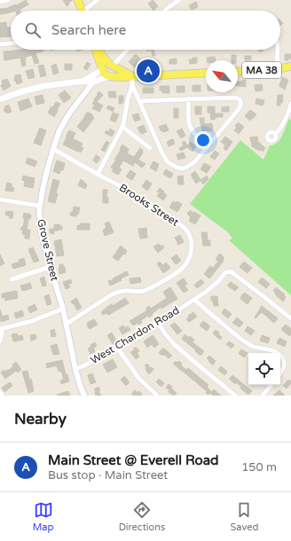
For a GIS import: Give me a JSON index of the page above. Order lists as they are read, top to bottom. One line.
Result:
{"streets":{"main road":["MA 38"],"street":["Brooks Street","Grove Street","West Chardon Road"]},"crossings":[["Brooks Street","Grove Street"],["Grove Street","West Chardon Road"]],"north":"top left","page":{"search":"Search here","pins":"A","heading":"Nearby","list":[{"mark":"A","name":"Main Street @ Everell Road","note":"Bus stop · Main Street","value":"150 m"}],"nav":["Map","Directions","Saved"]}}
